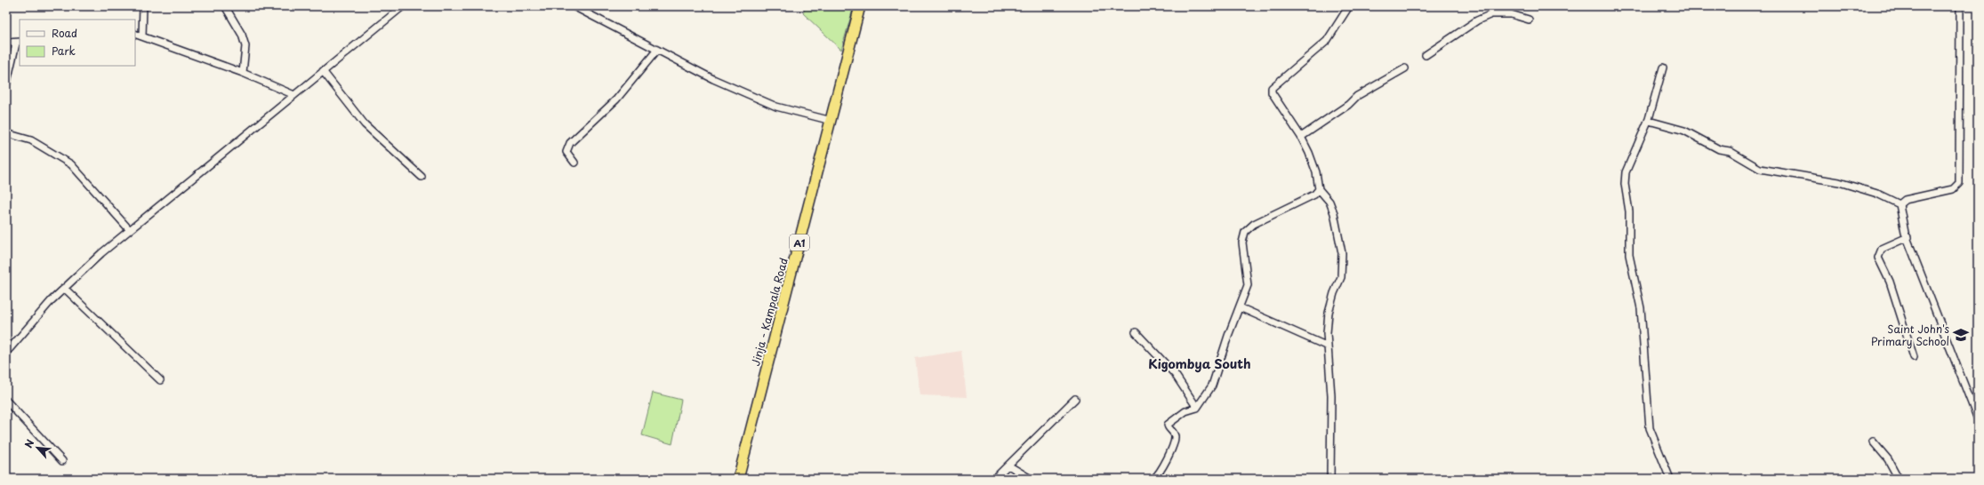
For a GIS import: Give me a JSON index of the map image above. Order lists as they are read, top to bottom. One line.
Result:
{"streets":{"highway":["A1","Jinja - Kampala Road"]},"districts":["Kigombya South"],"places":{"school or university":["Saint John's Primary School"]},"legend":["Road","Park"],"north":"top left"}
